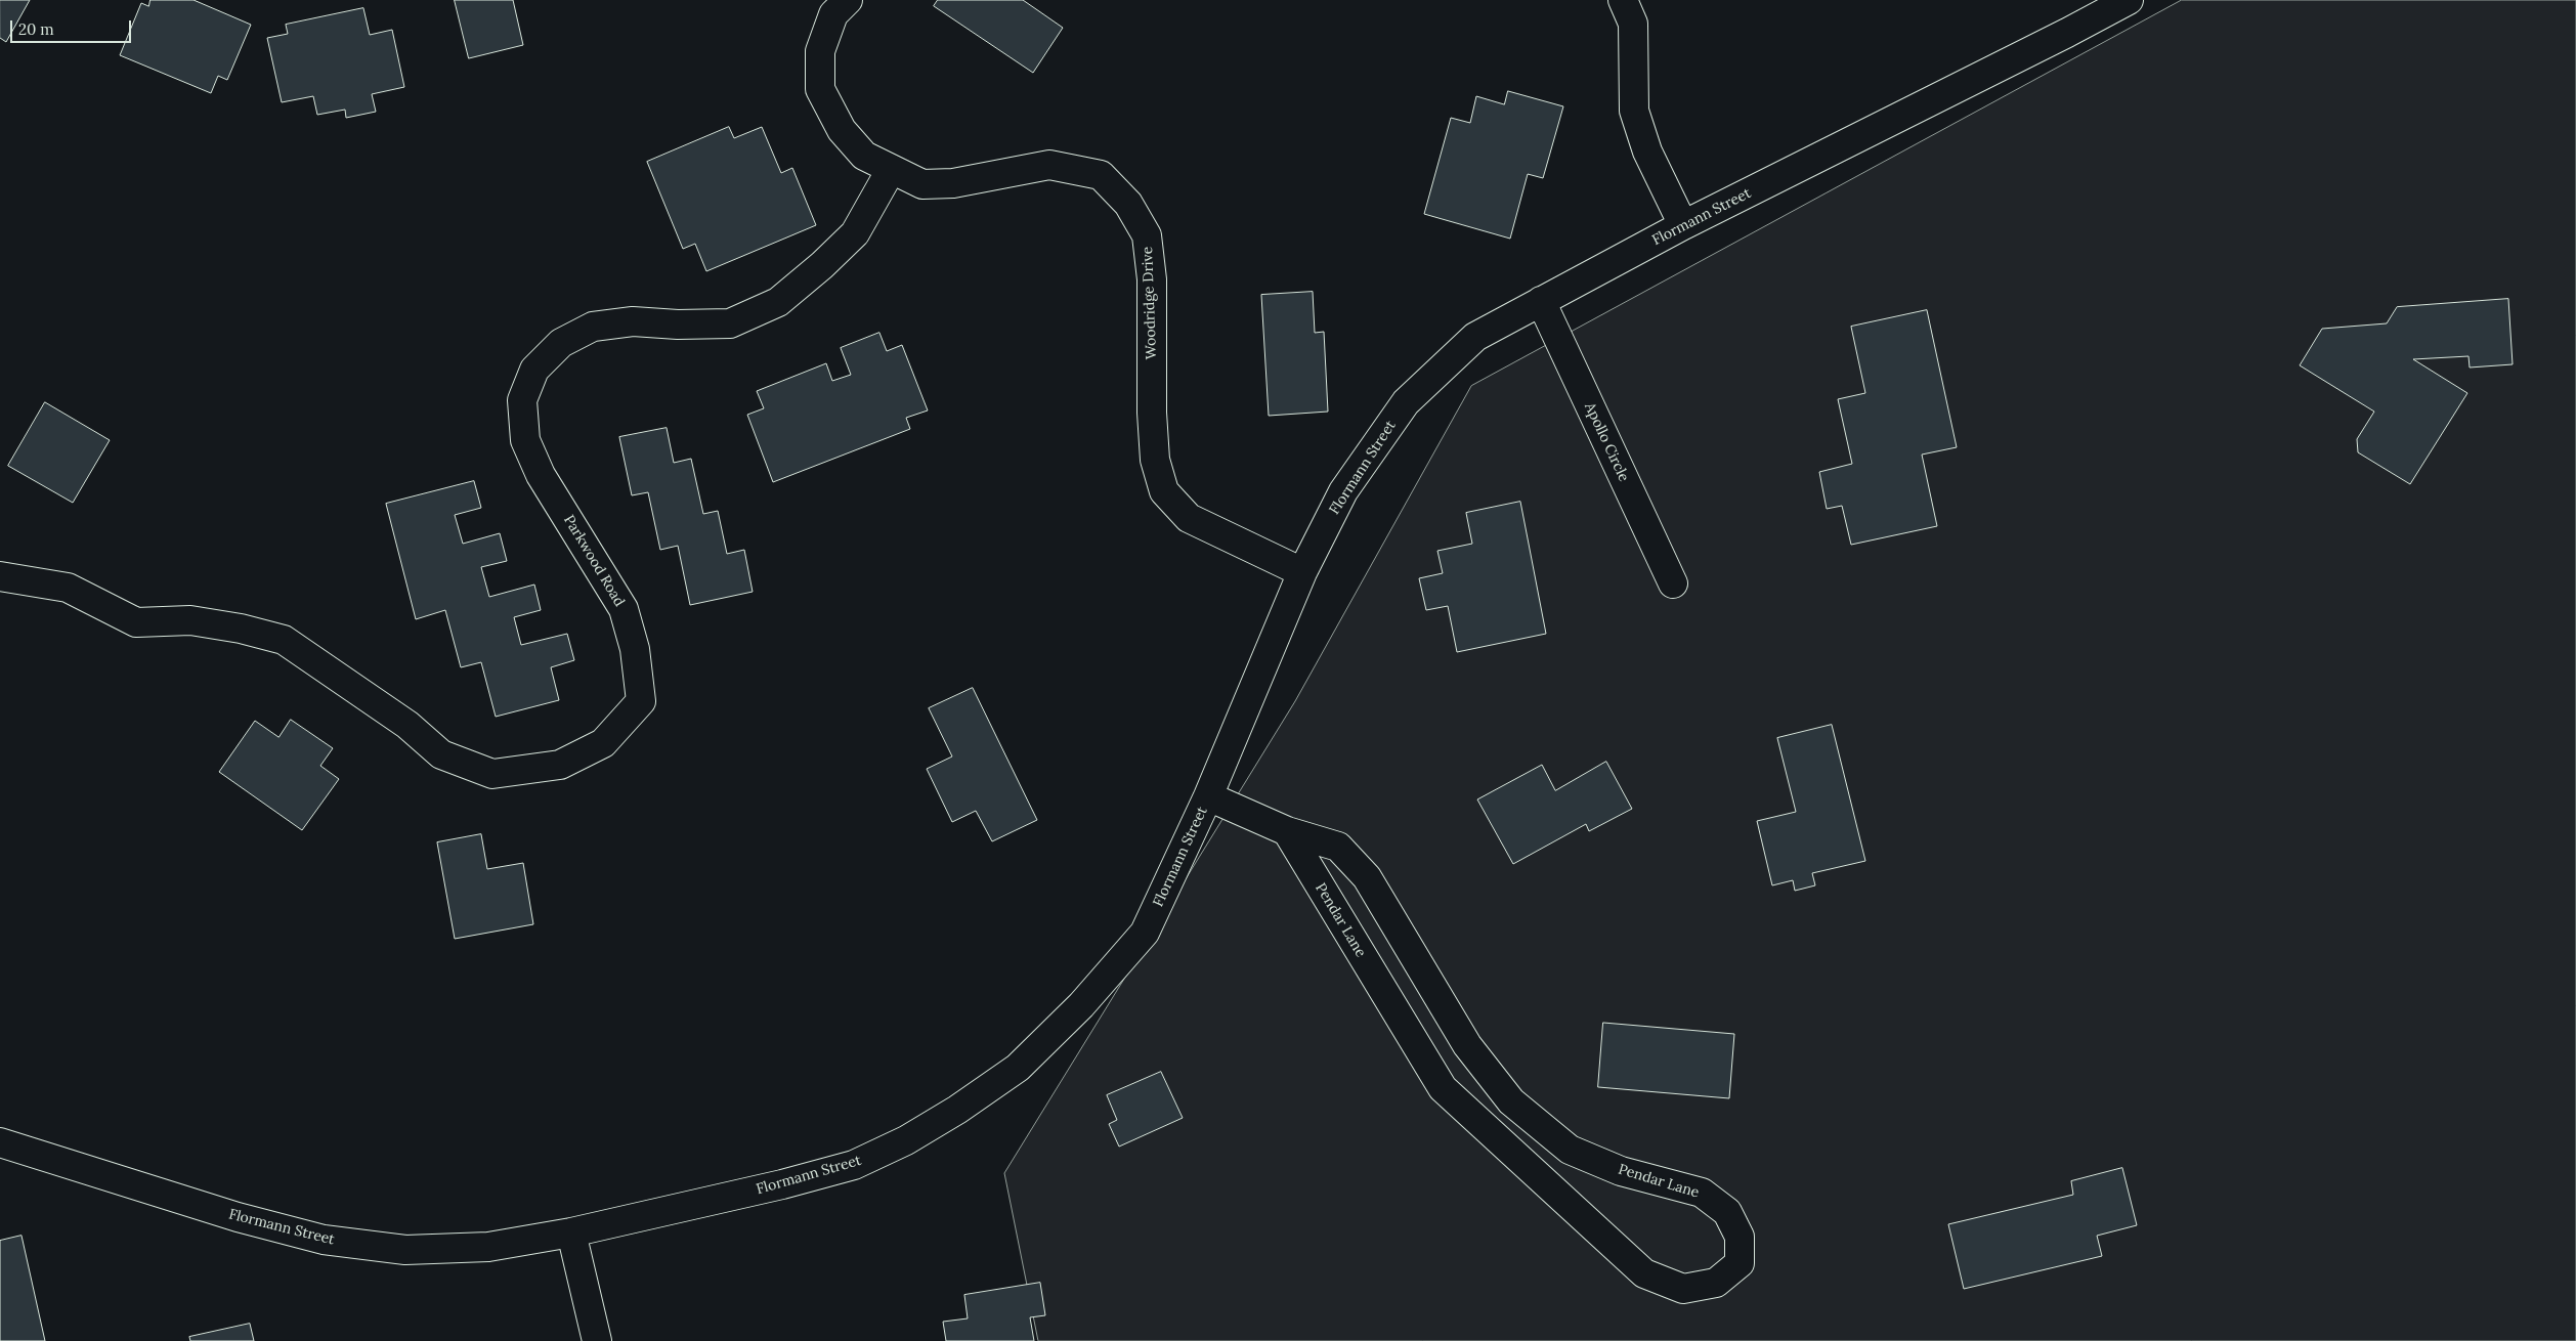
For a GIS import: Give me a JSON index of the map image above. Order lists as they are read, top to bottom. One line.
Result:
{"streets":{"street":["Flormann Street","Woodridge Drive","Apollo Circle","Parkwood Road","Pendar Lane"]},"crossings":[["Flormann Street","Woodridge Drive"],["Flormann Street","Apollo Circle"],["Flormann Street","Pendar Lane"],["Woodridge Drive","Parkwood Road"]],"scale_bar":"20 m"}
